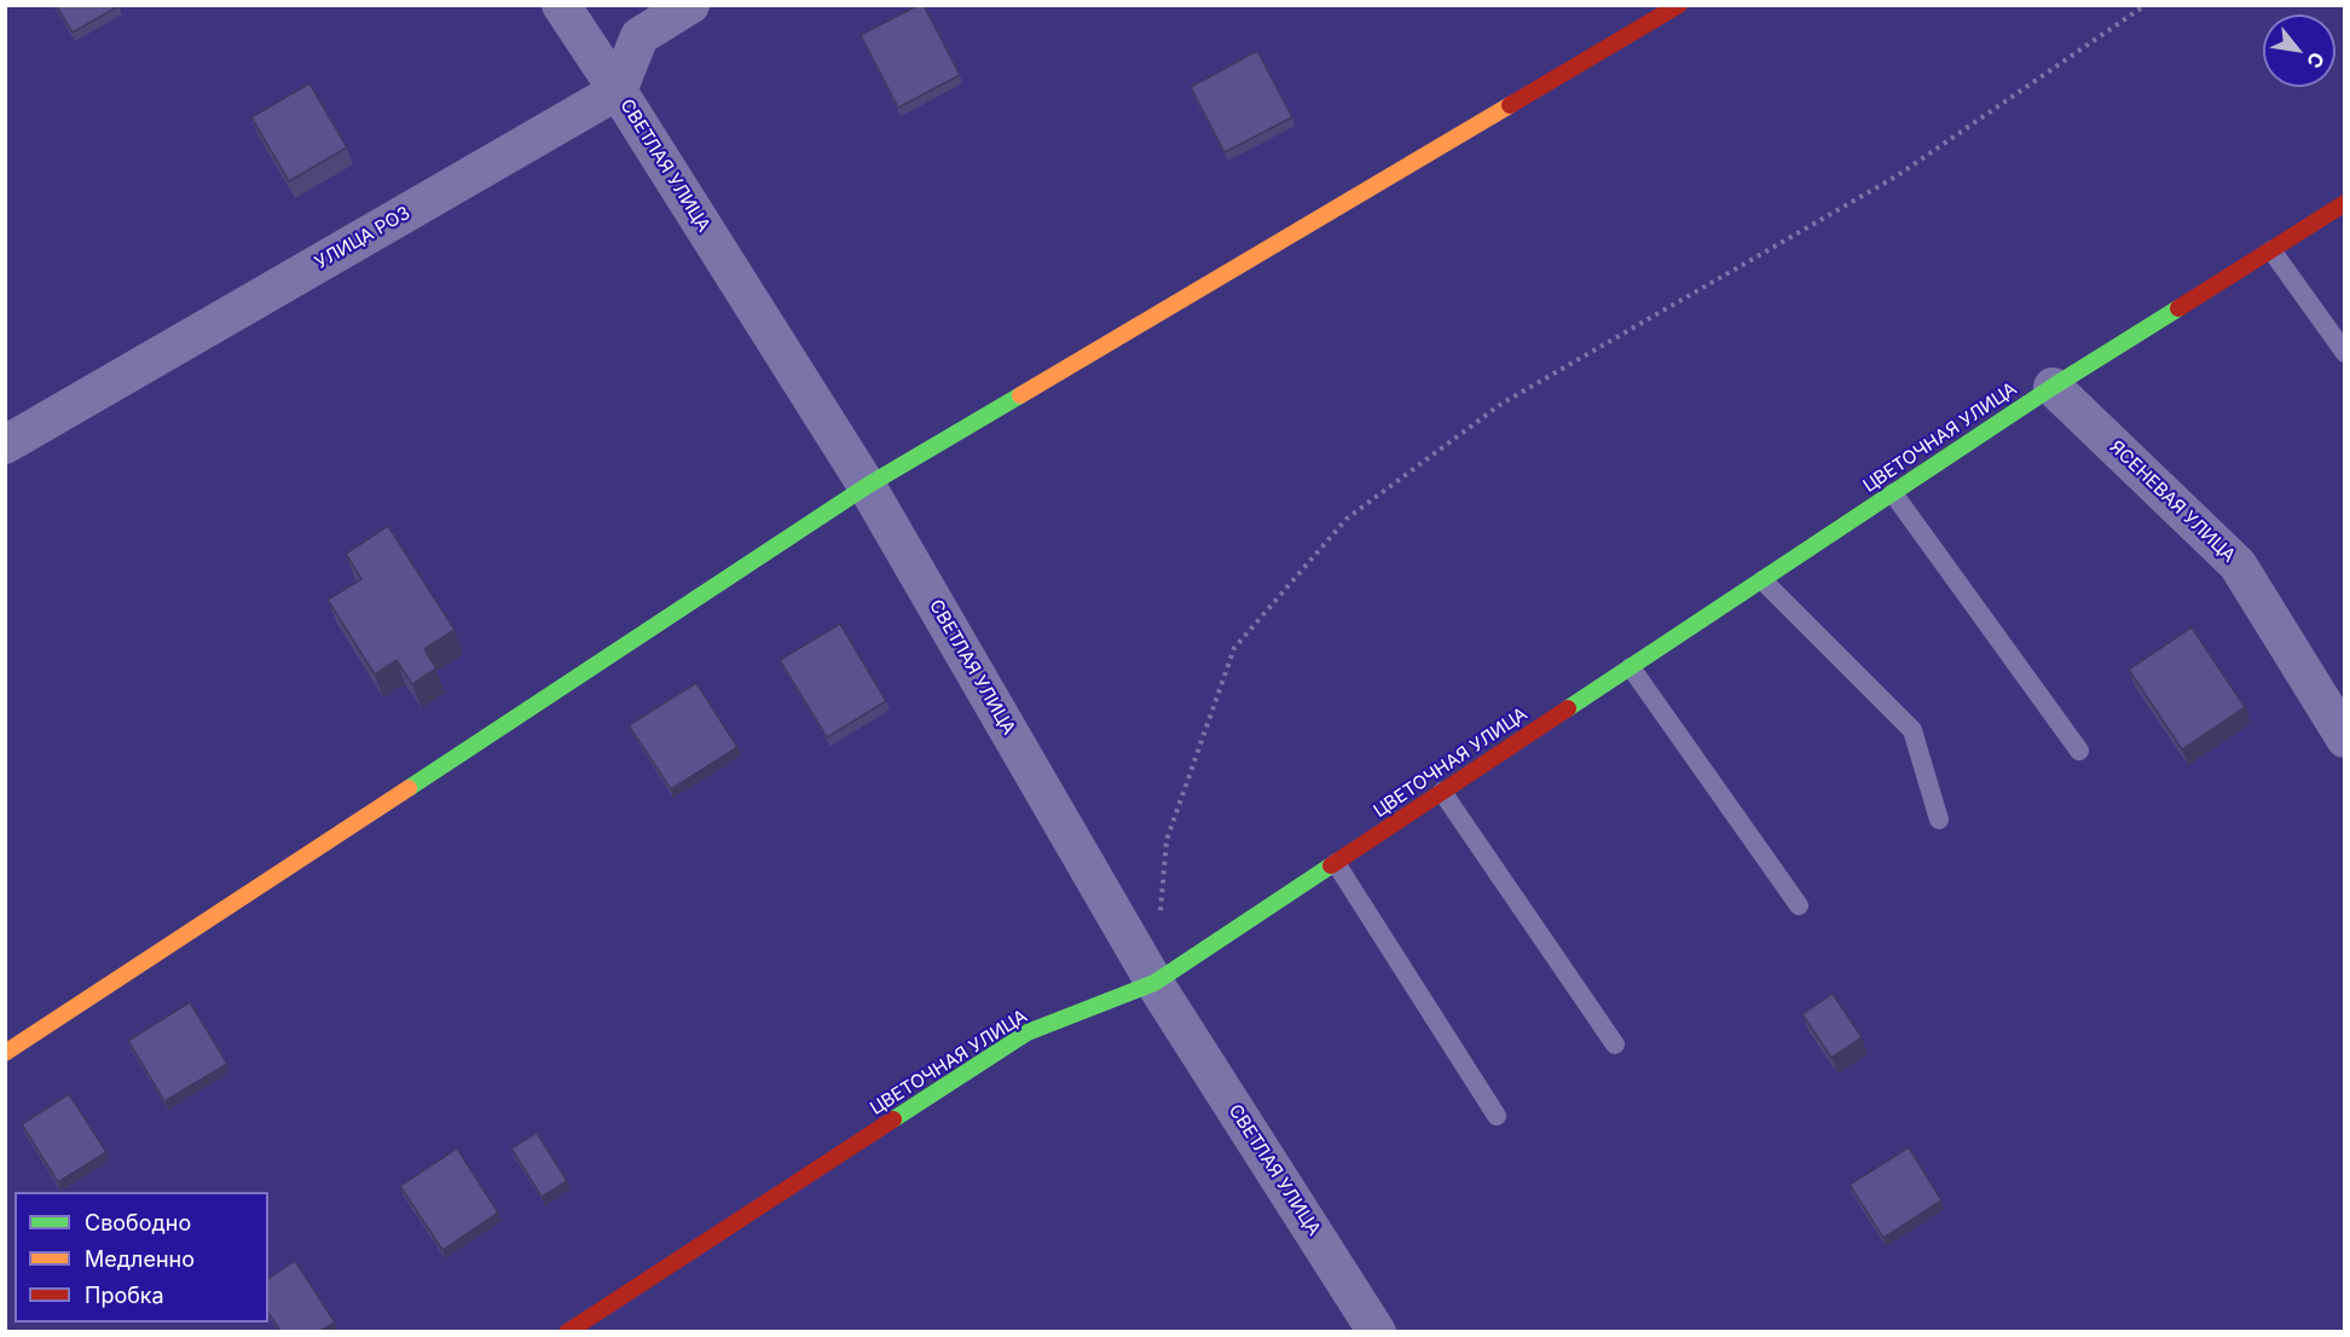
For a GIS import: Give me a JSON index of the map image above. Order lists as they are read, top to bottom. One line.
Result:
{"streets":{"street":["СВЕТЛАЯ УЛИЦА","УЛИЦА РОЗ","ЦВЕТОЧНАЯ УЛИЦА","ЯСЕНЕВАЯ УЛИЦА"]},"crossings":[["СВЕТЛАЯ УЛИЦА","УЛИЦА РОЗ"],["СВЕТЛАЯ УЛИЦА","ЦВЕТОЧНАЯ УЛИЦА"],["ЦВЕТОЧНАЯ УЛИЦА","ЯСЕНЕВАЯ УЛИЦА"]],"legend":["Свободно","Медленно","Пробка"],"north":"bottom right"}
